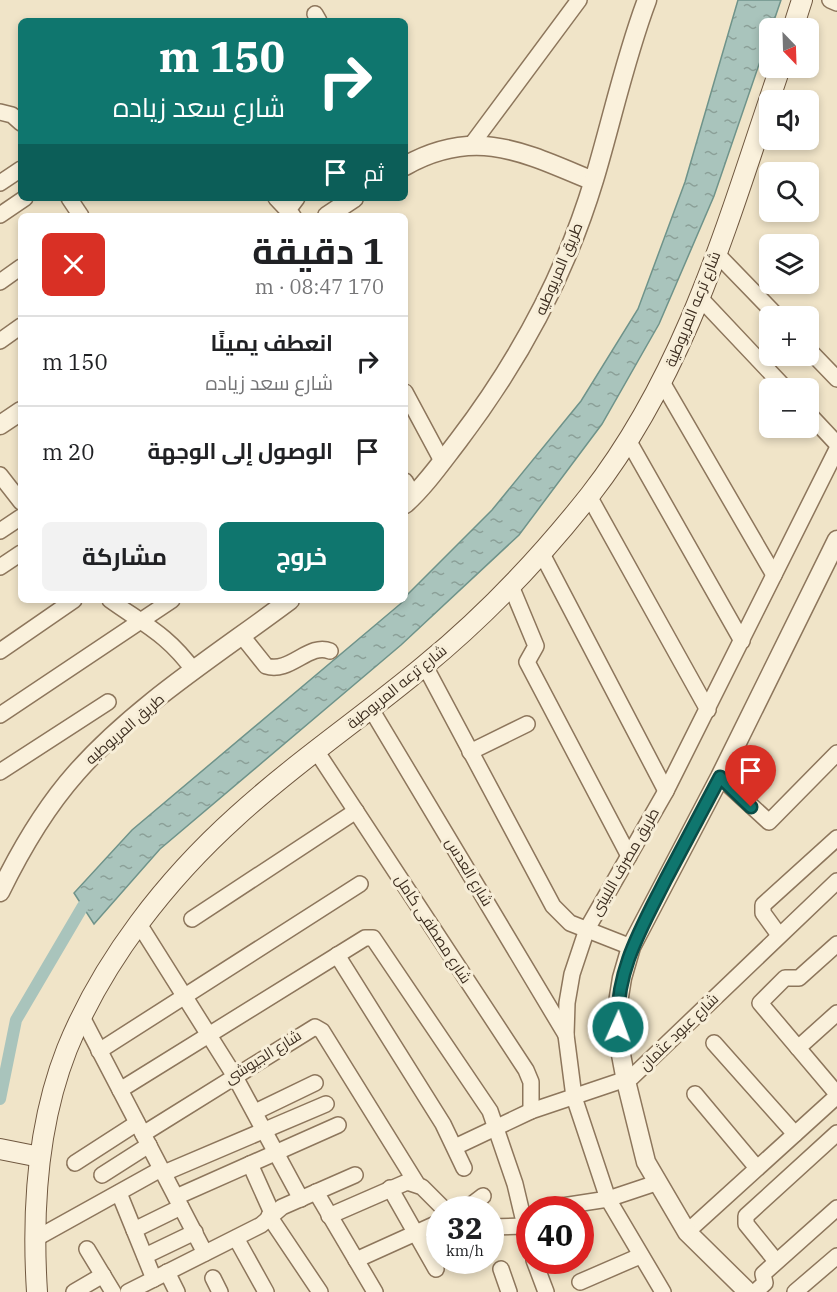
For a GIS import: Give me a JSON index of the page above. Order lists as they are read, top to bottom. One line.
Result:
{"streets":{"main road":["شارع ترعه المريوطية"],"street":["طريق المريوطيه","طريق مصرف اللبينى","شارع العدس","شارع مصطفى كامل","شارع عبود عثمان","شارع الجيوشى"]},"crossings":[["شارع ترعه المريوطية","شارع العدس"],["شارع ترعه المريوطية","شارع مصطفى كامل"],["طريق مصرف اللبينى","شارع العدس"],["طريق مصرف اللبينى","شارع عبود عثمان"],["شارع مصطفى كامل","شارع عبود عثمان"]],"north":"bottom right","page":{"map_buttons":["+","−"],"turn":["150 m","شارع سعد زياده"],"then":"ثم","heading":["1 دقيقة","170 m · 08:47"],"list":[{"name":"انعطف يمينًا","note":"شارع سعد زياده","value":"150 m"},{"name":"الوصول إلى الوجهة","value":"20 m"}],"buttons":["خروج","مشاركة"],"speed":"32 km/h","limit":"40"}}
